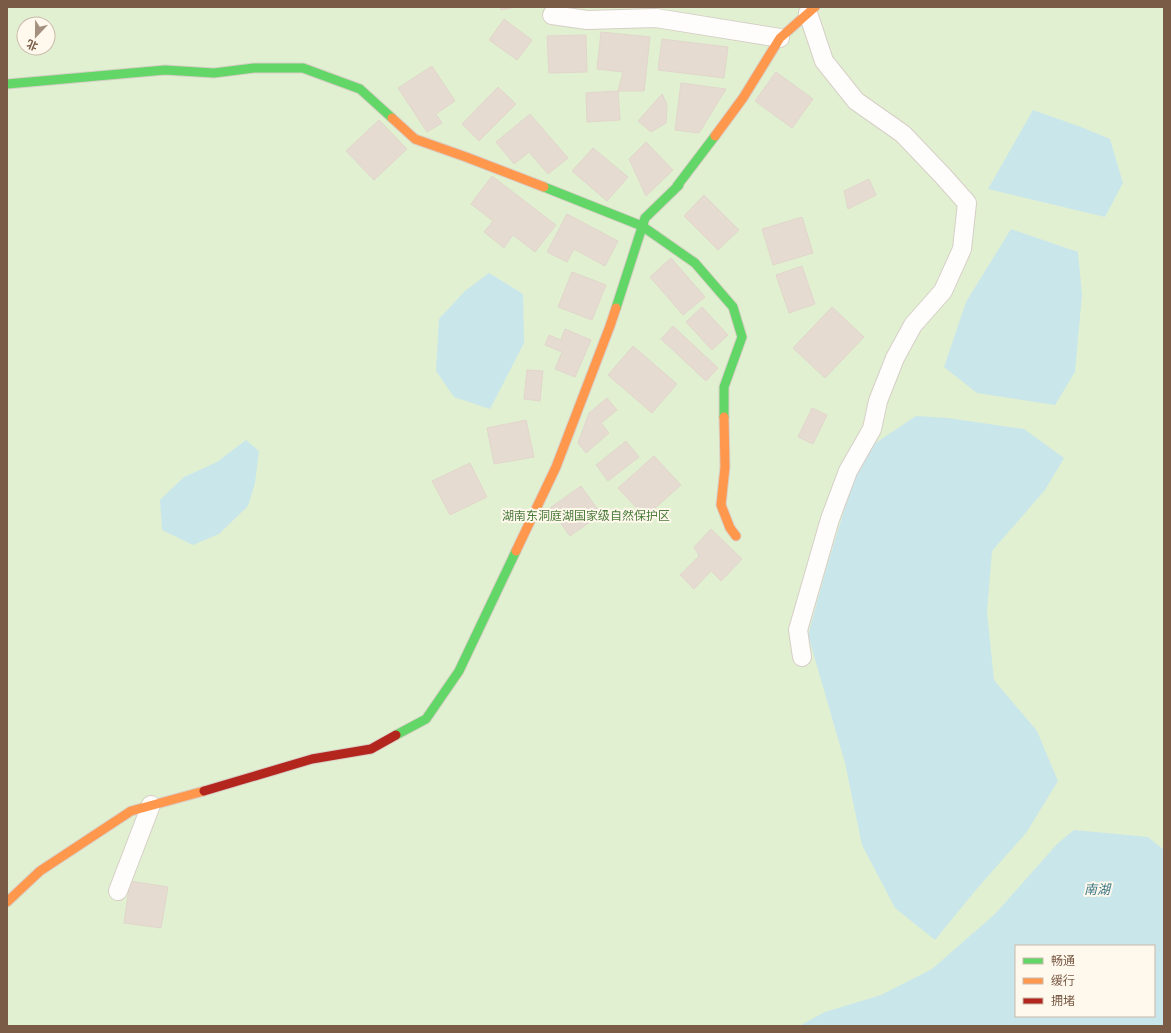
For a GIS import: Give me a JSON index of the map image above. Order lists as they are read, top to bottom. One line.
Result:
{"water":["南湖"],"parks":["湖南东洞庭湖国家级自然保护区"],"legend":["畅通","缓行","拥堵"],"north":"bottom"}
